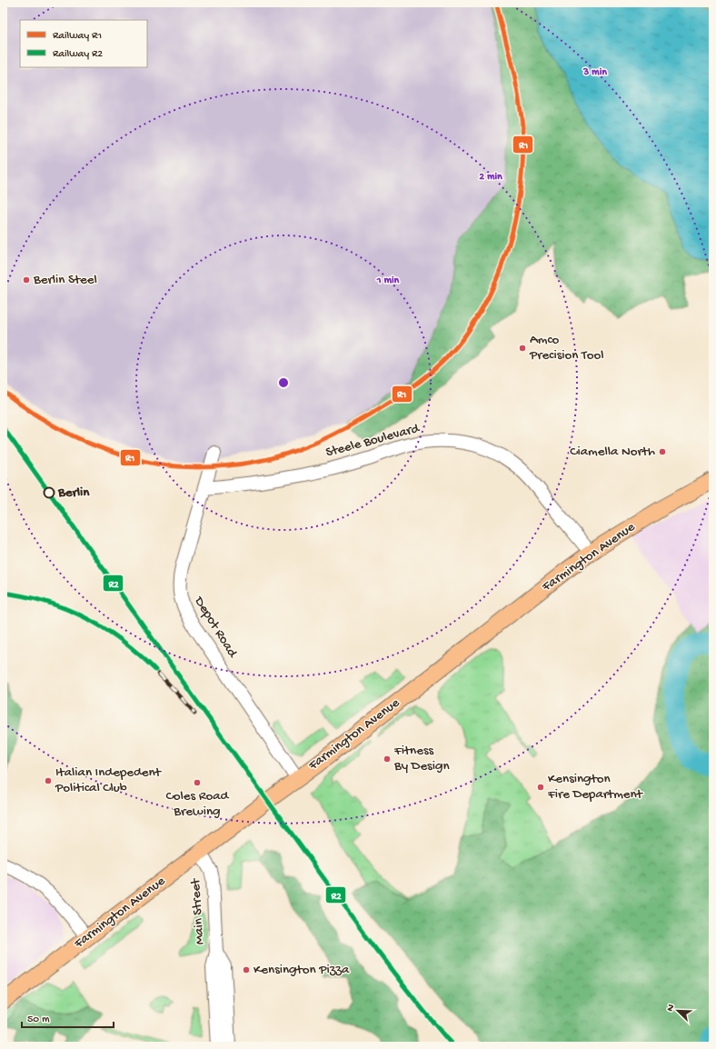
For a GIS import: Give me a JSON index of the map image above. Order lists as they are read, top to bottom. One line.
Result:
{"streets":{"main road":["Farmington Avenue"],"street":["Steele Boulevard","Depot Road","Main Street"]},"crossings":[["Steele Boulevard","Farmington Avenue"],["Steele Boulevard","Depot Road"],["Farmington Avenue","Depot Road"],["Farmington Avenue","Main Street"]],"places":["Berlin Steel","Amco Precision Tool","Ciamella North","Berlin","Fitness By Design","Italian Indepedent Political Club","Coles Road Brewing","Kensington Fire Department","Kensington Pizza"],"lines":["rail line R1","rail line R2"],"legend":["Railway R1","Railway R2"],"scale_bar":"50 m","north":"top left","rings":["3 min","2 min","1 min"]}
